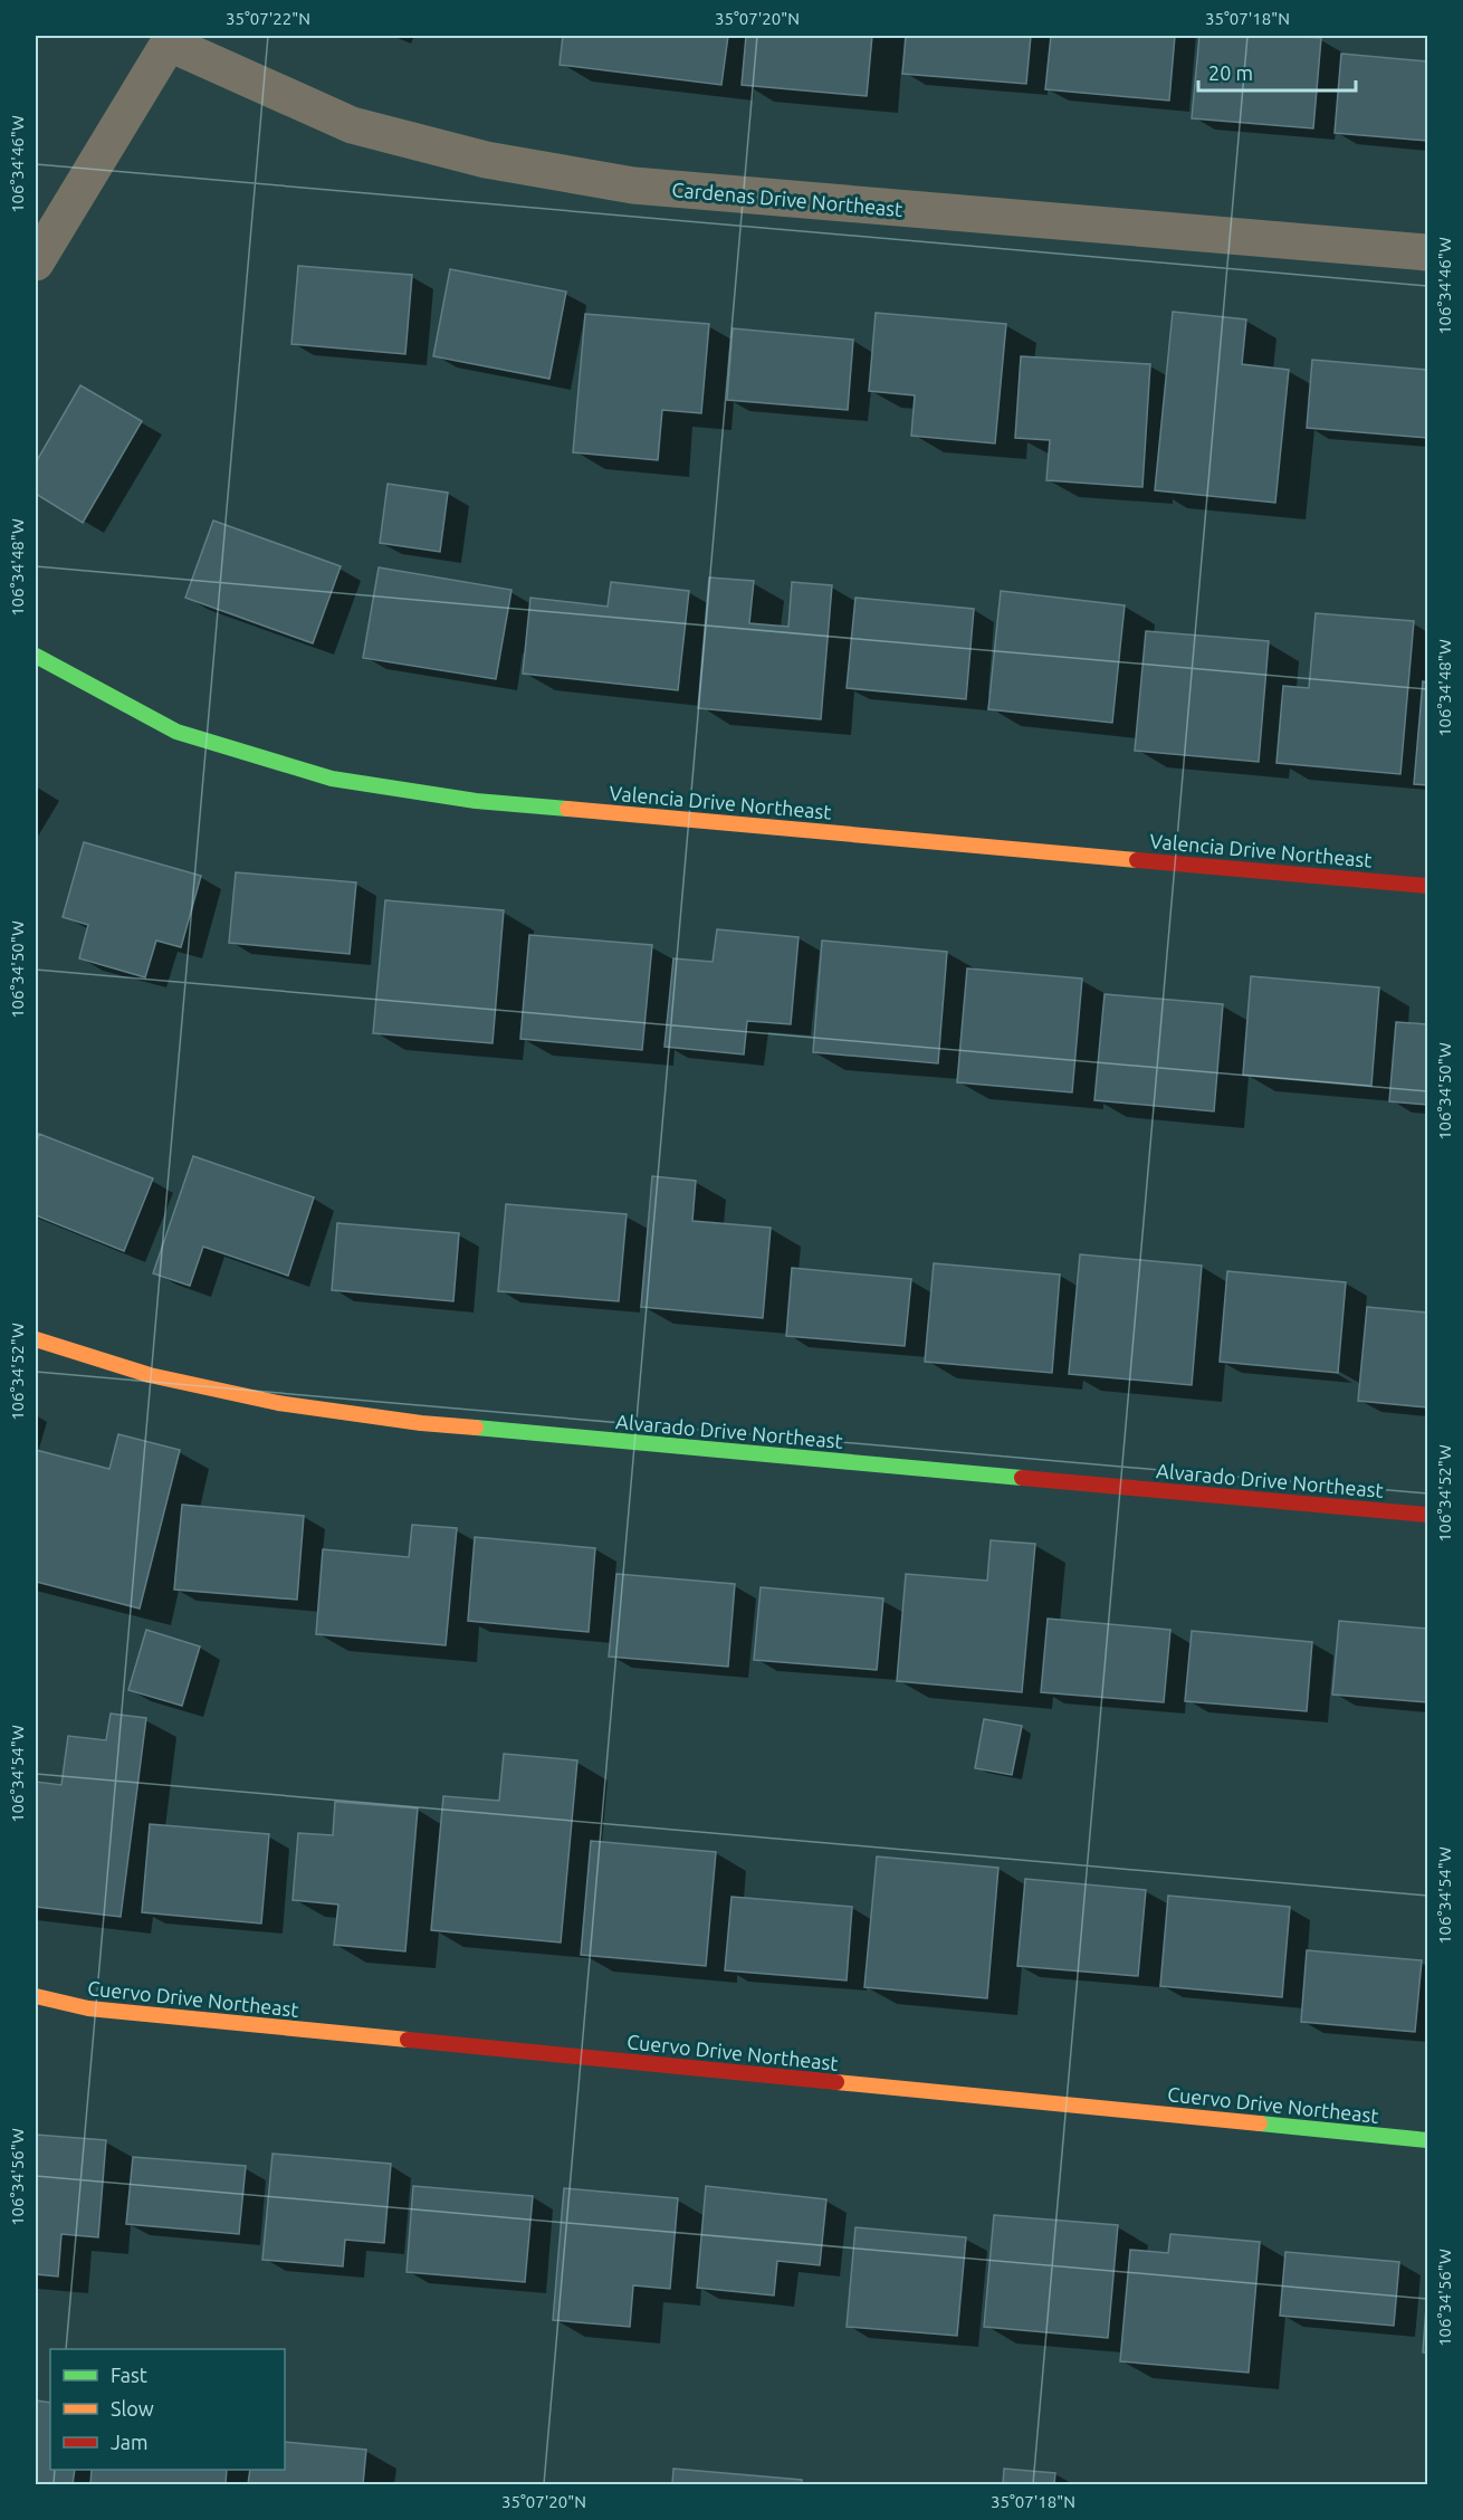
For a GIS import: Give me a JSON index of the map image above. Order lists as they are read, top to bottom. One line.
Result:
{"streets":{"street":["Cardenas Drive Northeast","Valencia Drive Northeast","Alvarado Drive Northeast","Cuervo Drive Northeast"]},"legend":["Fast","Slow","Jam"],"scale_bar":"20 m","coordinates":["35°07'22\"N","35°07'20\"N","35°07'18\"N","106°34'46\"W","106°34'48\"W","106°34'50\"W","106°34'52\"W","106°34'54\"W","106°34'56\"W"]}
